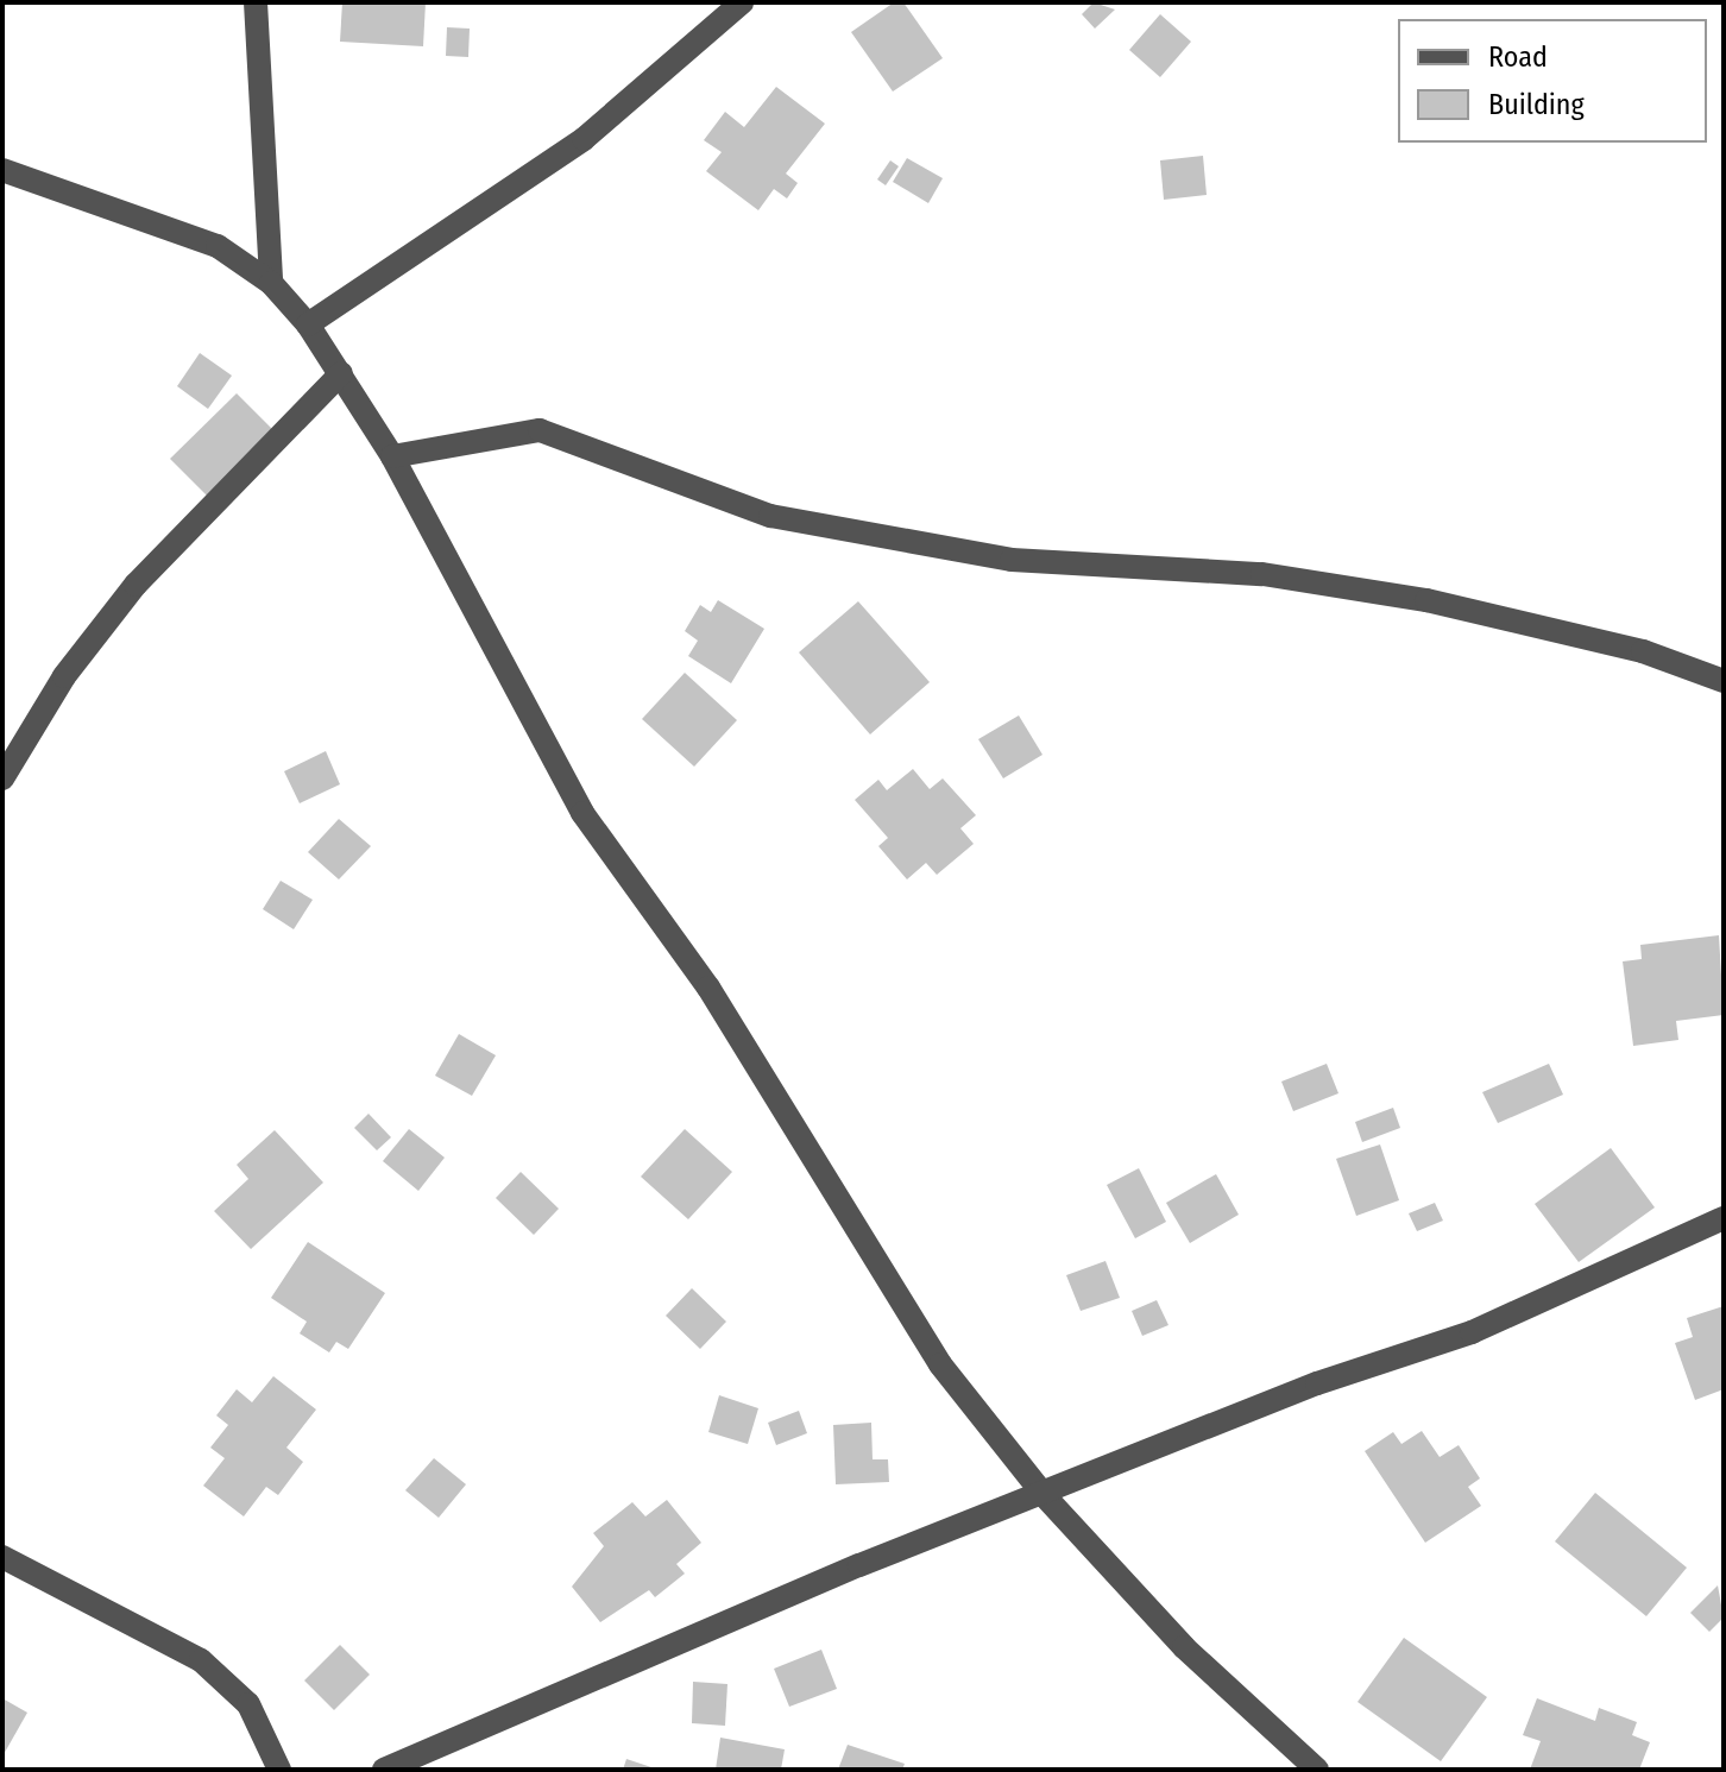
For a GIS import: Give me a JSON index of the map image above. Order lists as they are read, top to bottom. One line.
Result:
{"legend":["Road","Building"]}
